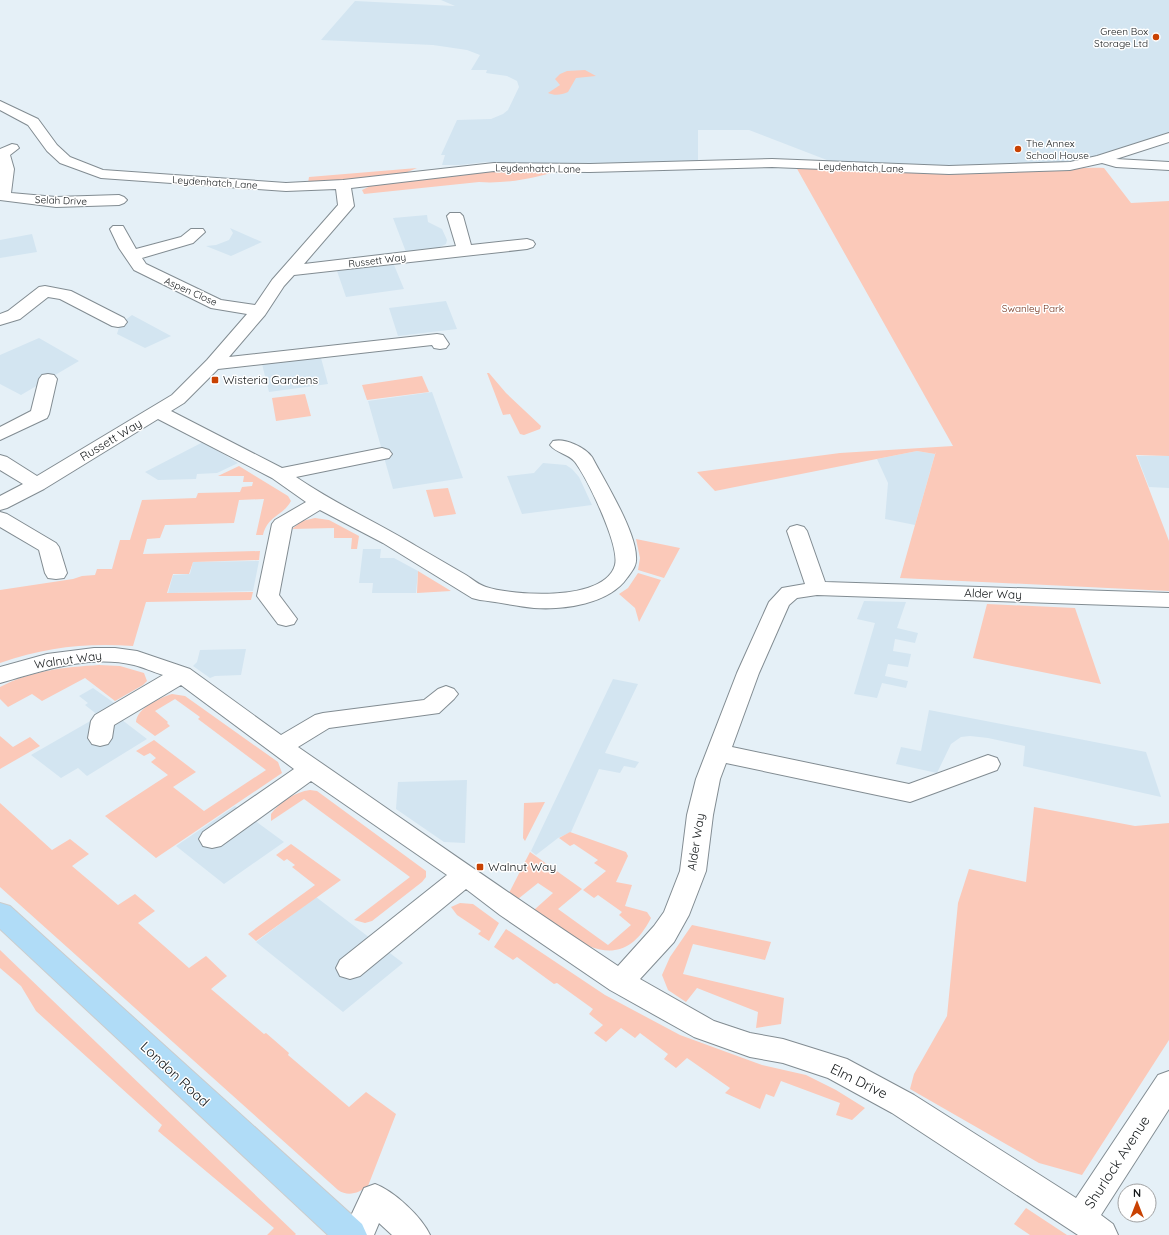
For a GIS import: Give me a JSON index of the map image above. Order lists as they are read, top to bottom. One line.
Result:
{"streets":{"main road":["London Road"],"street":["Leydenhatch Lane","Selah Drive","Russett Way","Aspen Close","Alder Way","Walnut Way","Elm Drive","Shurlock Avenue"]},"crossings":[["Leydenhatch Lane","Russett Way"],["Russett Way","Aspen Close"],["Alder Way","Walnut Way"],["Alder Way","Elm Drive"],["Walnut Way","Elm Drive"],["Elm Drive","Shurlock Avenue"]],"parks":["Swanley Park"],"places":{"other":["Green Box Storage Ltd","The Annex School House"],"transit":["Wisteria Gardens","Walnut Way"]},"north":"top"}
